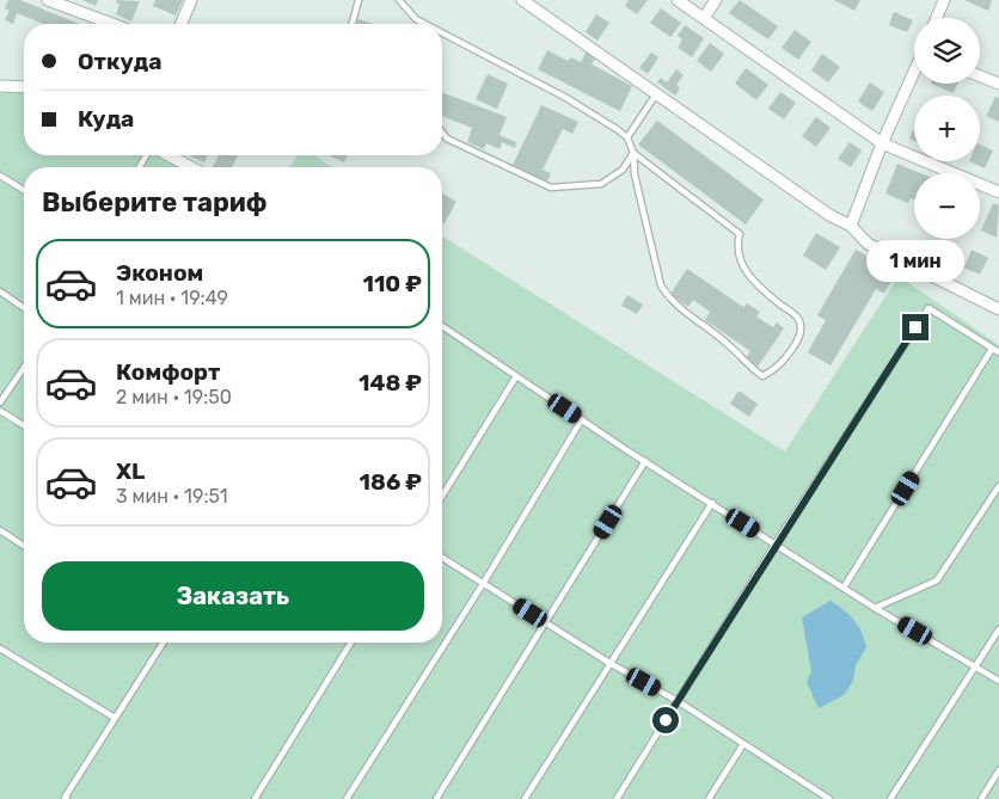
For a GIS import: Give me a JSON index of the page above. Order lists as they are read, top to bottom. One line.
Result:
{"page":{"map_buttons":["+","−"],"banner":["Откуда","Куда"],"heading":"Выберите тариф","list":[{"name":"Эконом","note":"1 мин · 19:49","value":"110 ₽"},{"name":"Комфорт","note":"2 мин · 19:50","value":"148 ₽"},{"name":"XL","note":"3 мин · 19:51","value":"186 ₽"}],"bubble":"1 мин","buttons":"Заказать"}}
